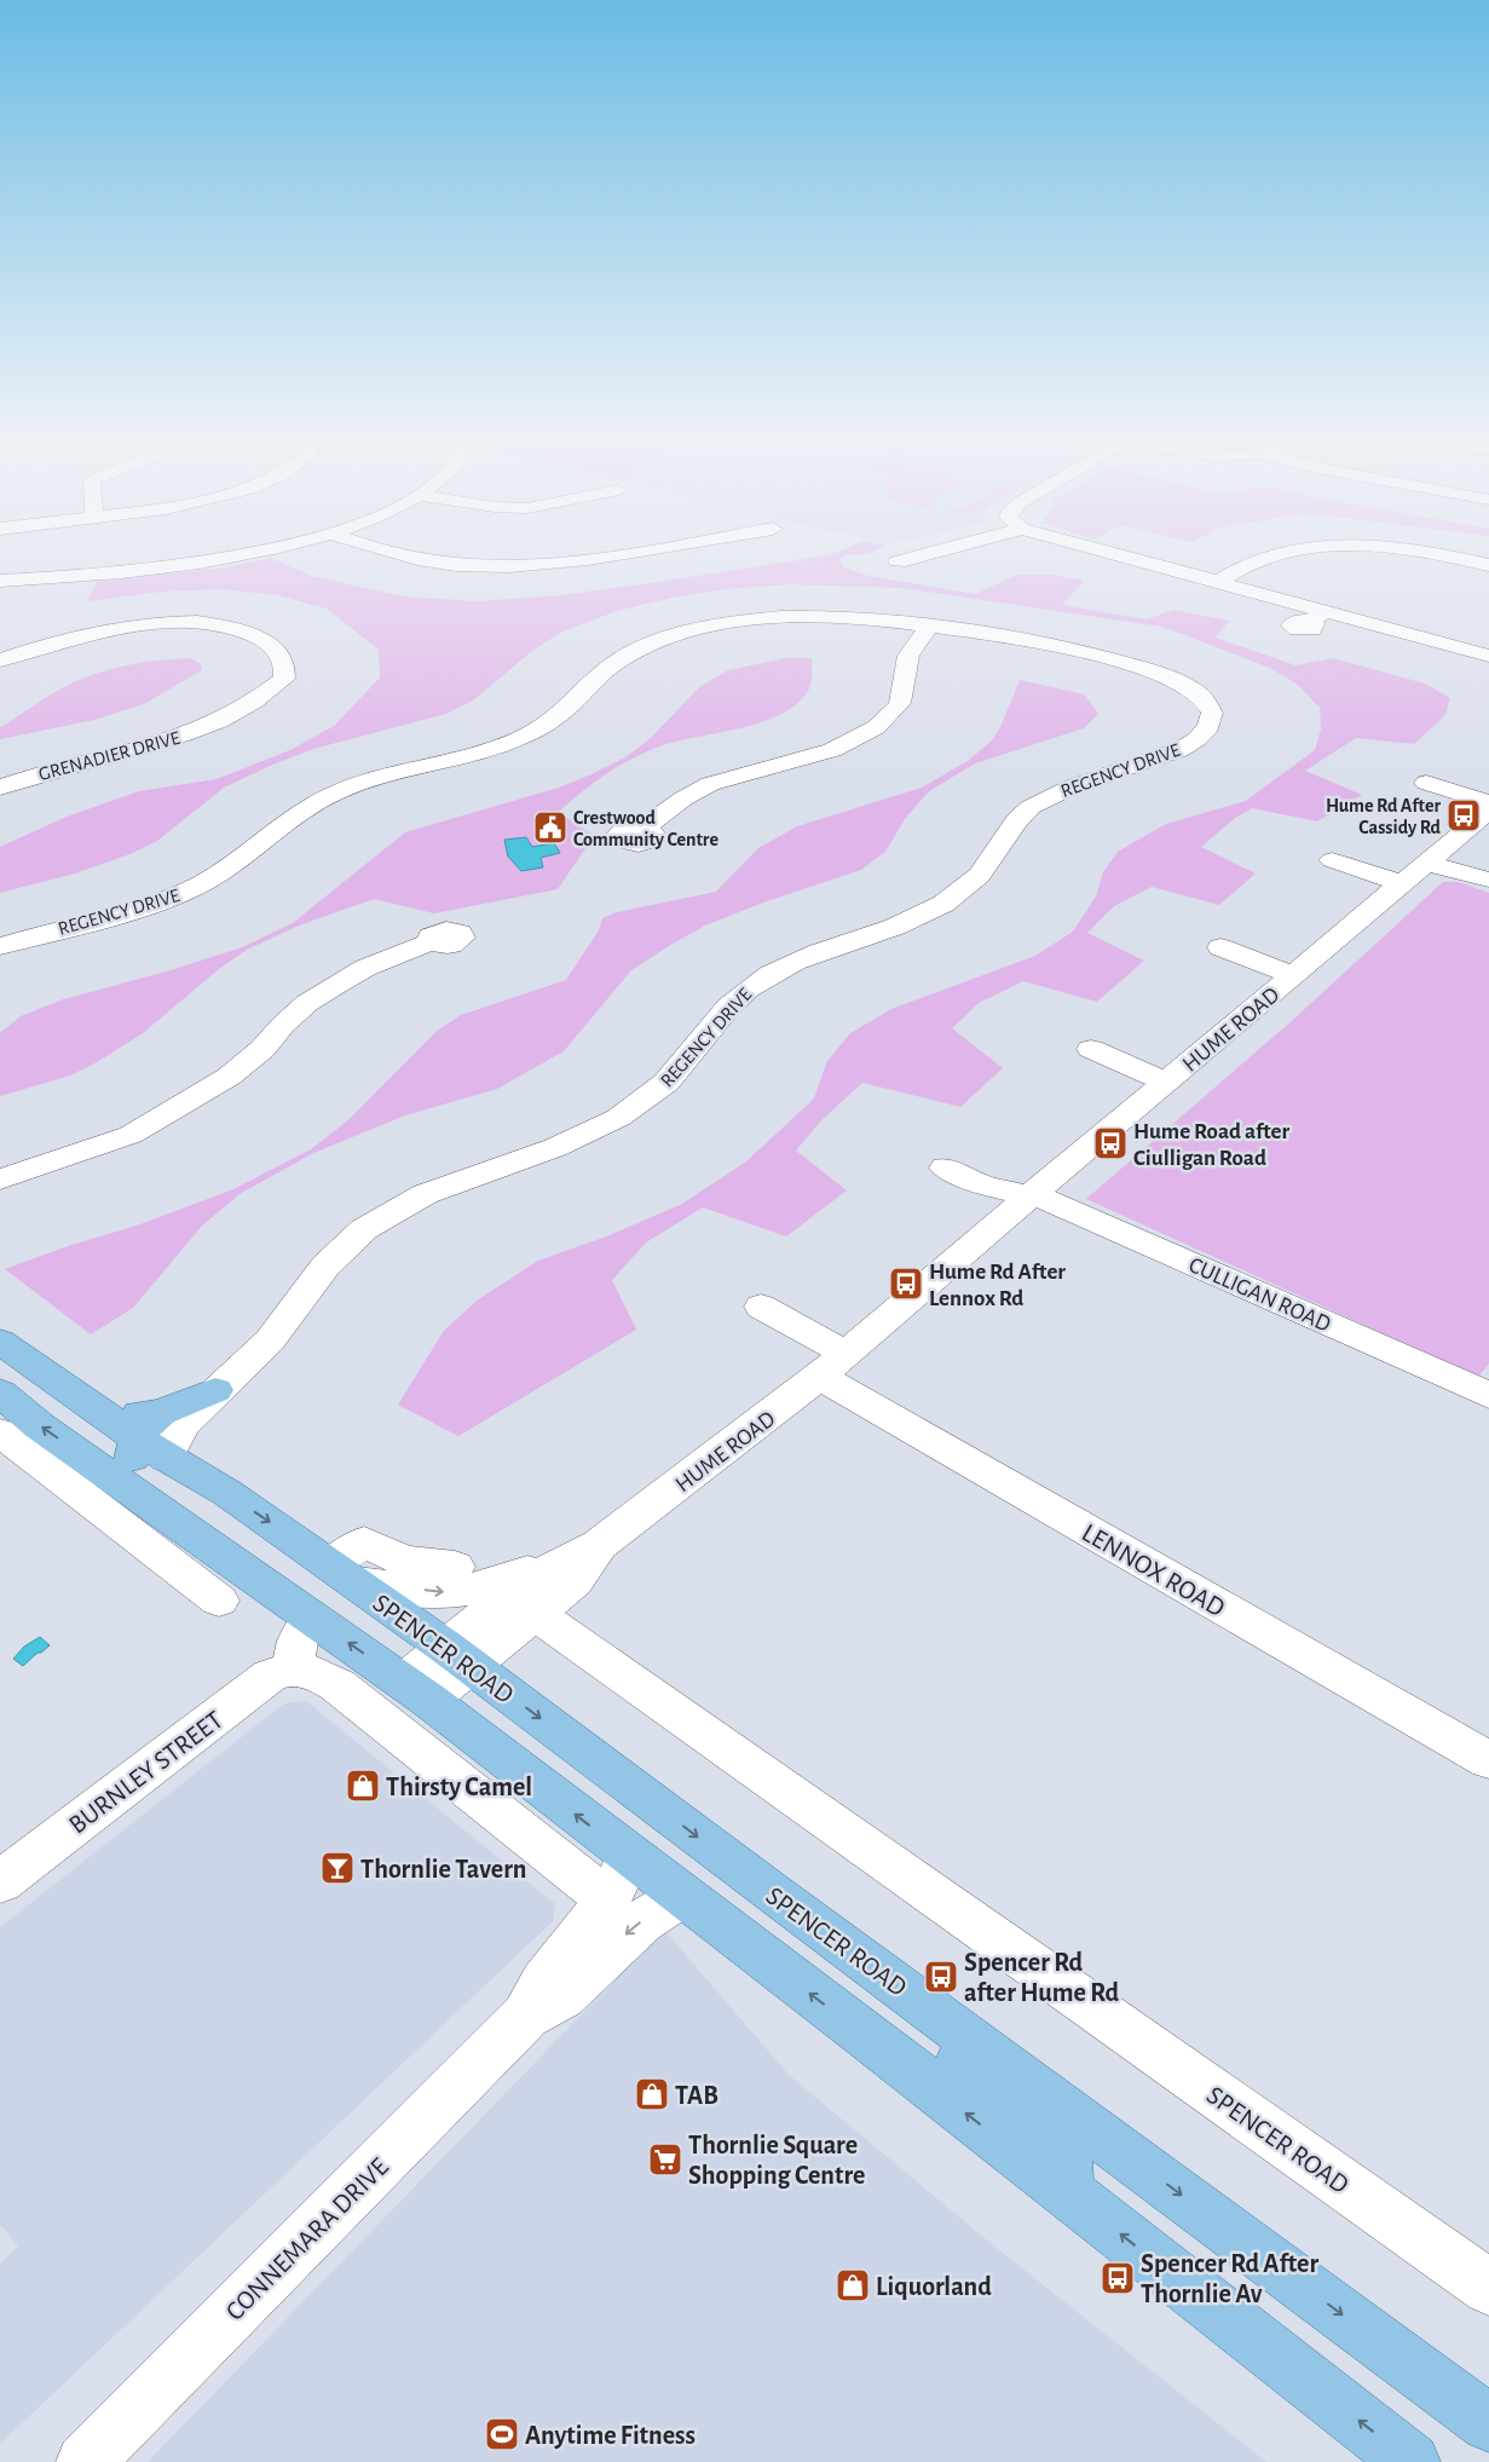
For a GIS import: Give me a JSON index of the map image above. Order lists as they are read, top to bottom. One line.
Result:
{"streets":{"main road":["SPENCER ROAD"],"street":["GRENADIER DRIVE","REGENCY DRIVE","HUME ROAD","CULLIGAN ROAD","LENNOX ROAD","BURNLEY STREET","CONNEMARA DRIVE"]},"crossings":[["HUME ROAD","CULLIGAN ROAD"],["HUME ROAD","LENNOX ROAD"],["HUME ROAD","SPENCER ROAD"]],"places":{"bus stop":["Hume Rd After Cassidy Rd","Hume Road after Ciulligan Road","Hume Rd After Lennox Rd","Spencer Rd after Hume Rd","Spencer Rd After Thornlie Av"],"public building":["Crestwood Community Centre"],"shop":["Thirsty Camel","TAB","Liquorland"],"bar":["Thornlie Tavern"],"supermarket":["Thornlie Square Shopping Centre"],"sports":["Anytime Fitness"]}}
